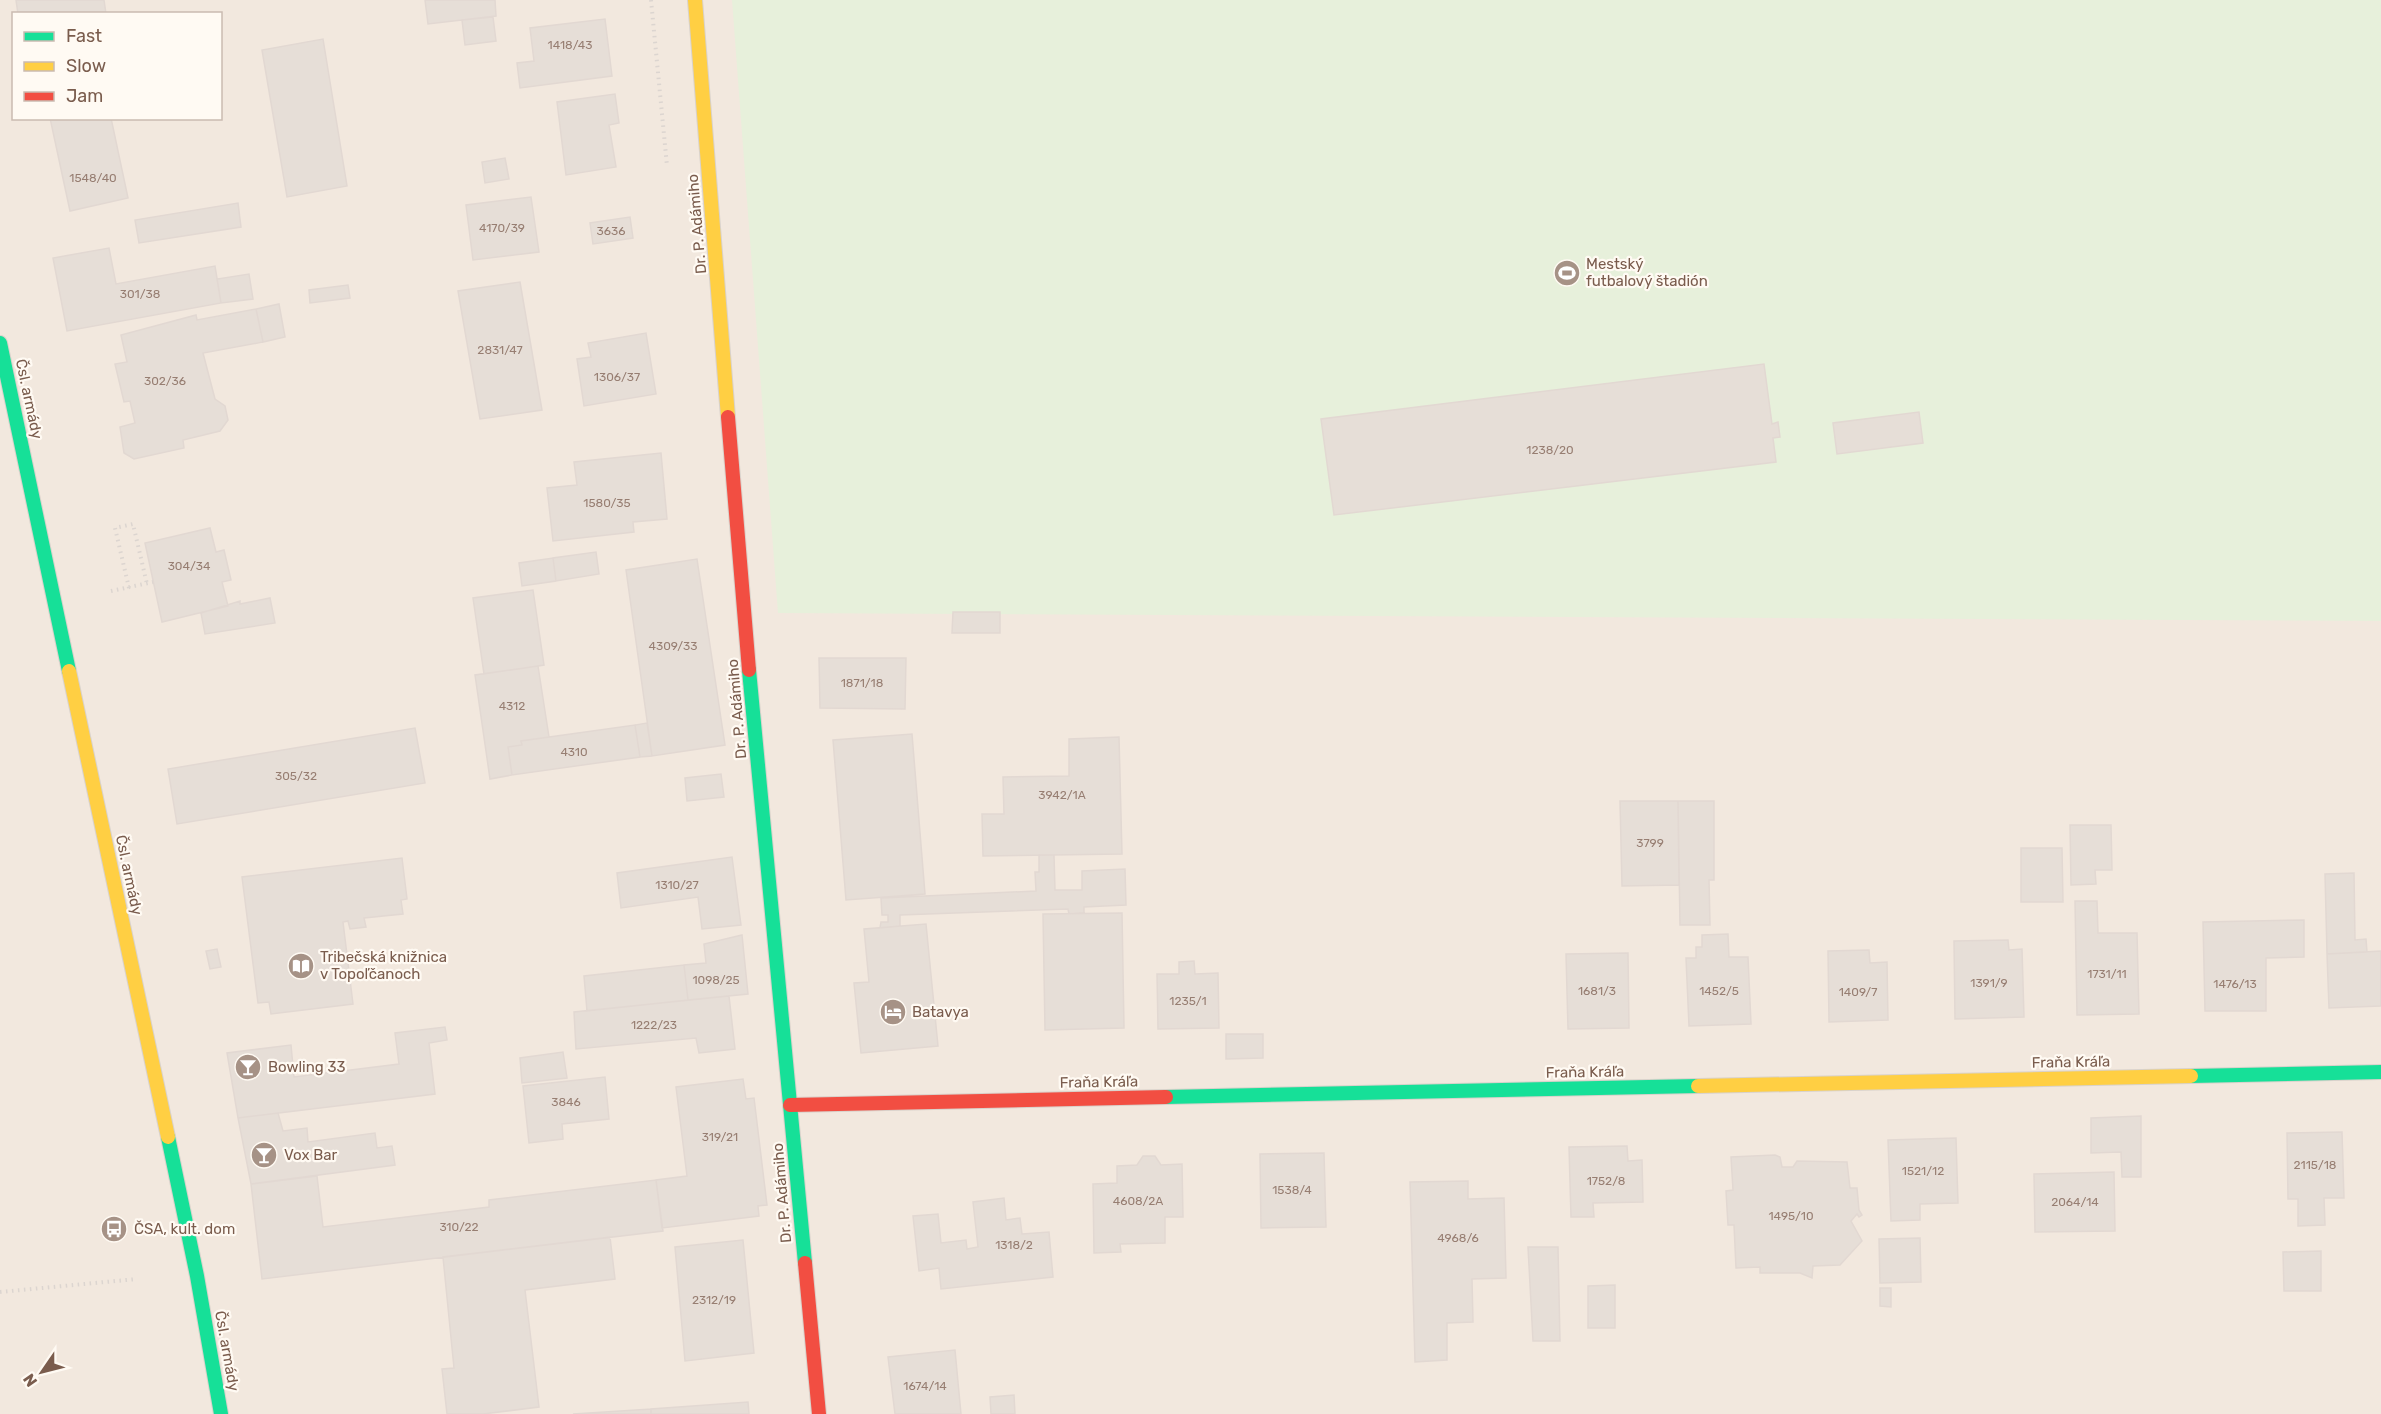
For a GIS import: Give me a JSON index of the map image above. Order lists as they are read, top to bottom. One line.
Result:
{"streets":{"street":["Dr. P. Adámiho","Čsl. armády","Fraňa Kráľa"]},"crossings":[["Dr. P. Adámiho","Fraňa Kráľa"]],"places":{"sports":["Mestský futbalový štadión"],"library":["Tribečská knižnica v Topoľčanoch"],"hotel":["Batavya"],"bar":["Bowling 33","Vox Bar"],"bus stop":["ČSA, kult. dom"]},"house_numbers":["1418/43","1548/40","4170/39","3636","301/38","2831/47","1306/37","302/36","1238/20","1580/35","304/34","4309/33","1871/18","4312","4310","305/32","3942/1A","3799","1310/27","1731/11","1098/25","1391/9","1476/13","1681/3","1452/5","1409/7","1235/1","1222/23","3846","319/21","2115/18","1521/12","1752/8","1538/4","4608/2A","2064/14","1495/10","310/22","4968/6","1318/2","2312/19","1674/14"],"legend":["Fast","Slow","Jam"],"north":"bottom left"}
